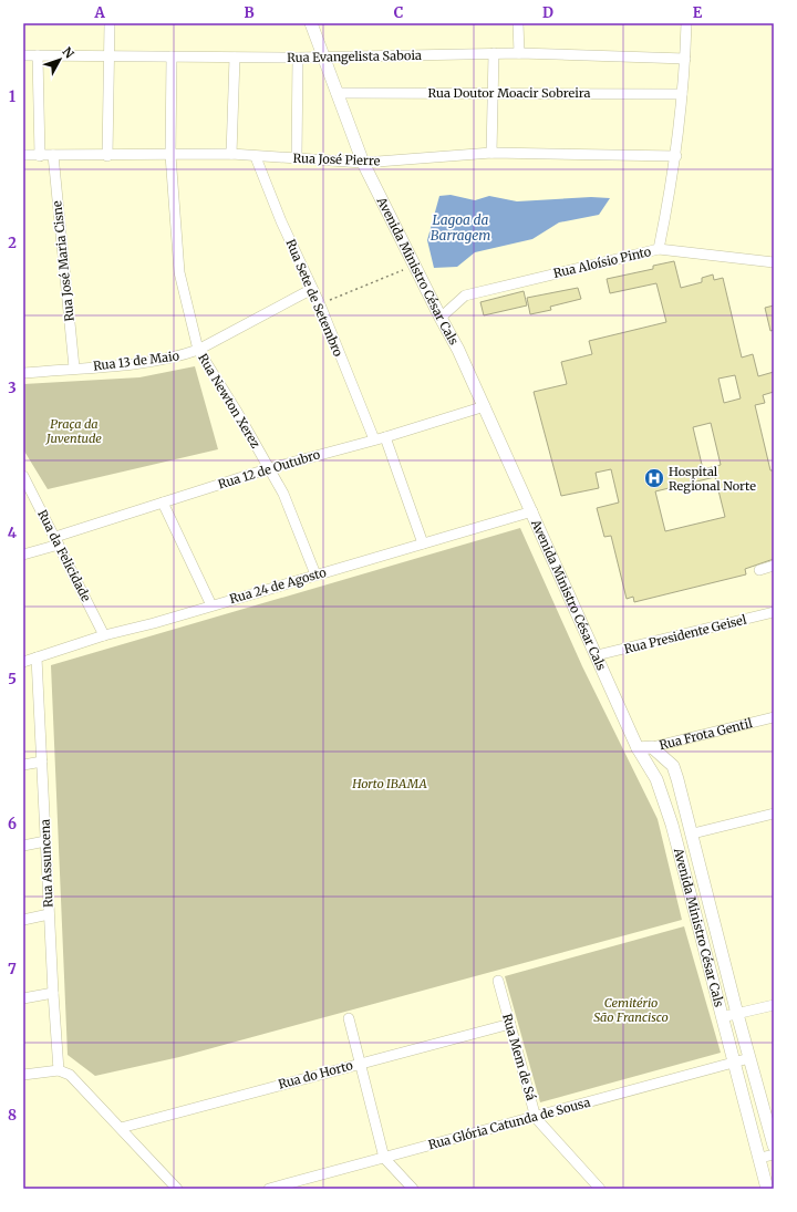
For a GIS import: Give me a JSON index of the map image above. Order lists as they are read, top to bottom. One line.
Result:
{"streets":{"main road":["Avenida Ministro César Cals","Rua Frota Gentil"],"street":["Rua Evangelista Saboia","Rua Doutor Moacir Sobreira","Rua José Pierre","Rua José Maria Cisne","Rua Aloísio Pinto","Rua Sete de Setembro","Rua 13 de Maio","Rua Newton Xerez","Rua 12 de Outubro","Rua da Felicidade","Rua 24 de Agosto","Rua Presidente Geisel","Rua Assuncena","Rua Mem de Sá","Rua do Horto","Rua Glória Catunda de Sousa"]},"crossings":[["Rua Evangelista Saboia","Avenida Ministro César Cals"],["Rua Evangelista Saboia","Rua Newton Xerez"],["Rua Doutor Moacir Sobreira","Avenida Ministro César Cals"],["Rua José Pierre","Rua José Maria Cisne"],["Rua José Pierre","Avenida Ministro César Cals"],["Rua José Pierre","Rua Sete de Setembro"],["Rua José Pierre","Rua Newton Xerez"],["Rua José Maria Cisne","Rua 13 de Maio"],["Rua Aloísio Pinto","Avenida Ministro César Cals"],["Avenida Ministro César Cals","Rua 12 de Outubro"],["Avenida Ministro César Cals","Rua 24 de Agosto"],["Avenida Ministro César Cals","Rua Presidente Geisel"],["Avenida Ministro César Cals","Rua Frota Gentil"],["Avenida Ministro César Cals","Rua Glória Catunda de Sousa"],["Rua Sete de Setembro","Rua 13 de Maio"],["Rua Sete de Setembro","Rua 12 de Outubro"],["Rua 13 de Maio","Rua Newton Xerez"],["Rua Newton Xerez","Rua 12 de Outubro"],["Rua Newton Xerez","Rua 24 de Agosto"],["Rua 12 de Outubro","Rua da Felicidade"],["Rua da Felicidade","Rua 24 de Agosto"],["Rua 24 de Agosto","Rua Assuncena"],["Rua Mem de Sá","Rua do Horto"],["Rua Mem de Sá","Rua Glória Catunda de Sousa"]],"water":["Lagoa da Barragem"],"parks":["Praça da Juventude","Horto IBAMA","Cemitério São Francisco"],"places":{"hospital":["Hospital Regional Norte"]},"north":"top right","grid":{"columns":["A","B","C","D","E"],"rows":["1","2","3","4","5","6","7","8"]}}
